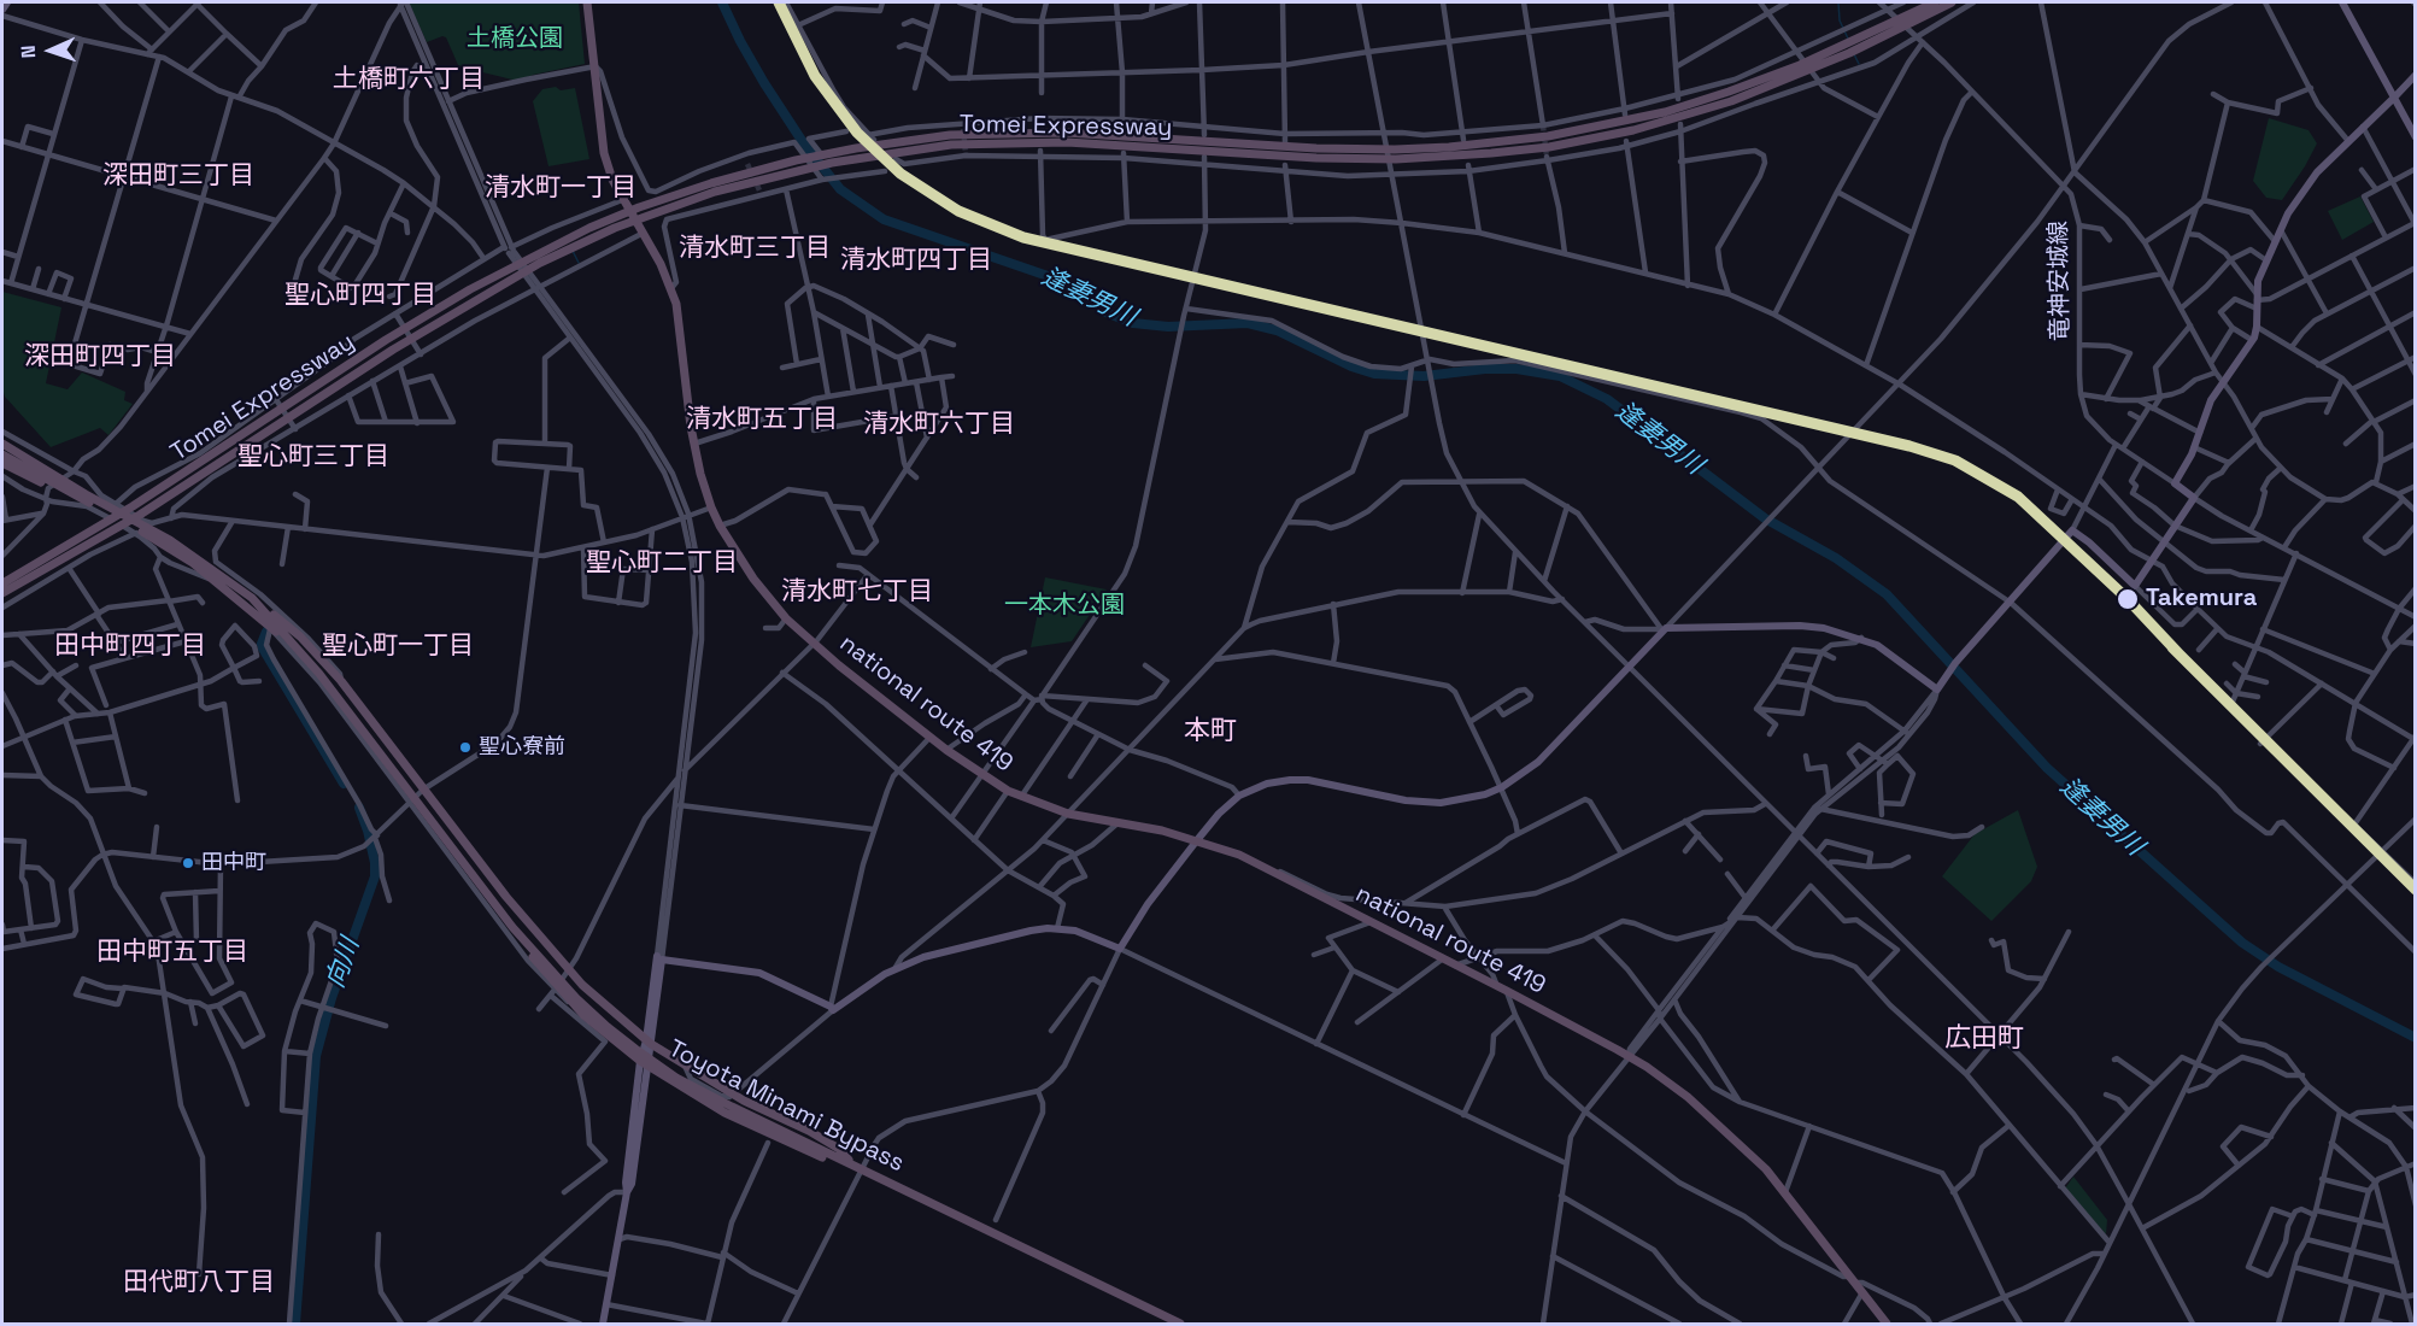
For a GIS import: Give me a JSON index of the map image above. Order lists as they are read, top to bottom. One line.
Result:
{"streets":{"highway":["Tomei Expressway","national route 419","Toyota Minami Bypass"],"street":["竜神安城線"]},"districts":["土橋町六丁目","深田町三丁目","清水町一丁目","清水町三丁目","清水町四丁目","聖心町四丁目","深田町四丁目","清水町五丁目","清水町六丁目","聖心町三丁目","聖心町二丁目","清水町七丁目","田中町四丁目","聖心町一丁目","本町","田中町五丁目","広田町","田代町八丁目"],"water":["逢妻男川","向川"],"parks":["土橋公園","一本木公園"],"places":["Takemura","聖心寮前","田中町"],"north":"left"}
